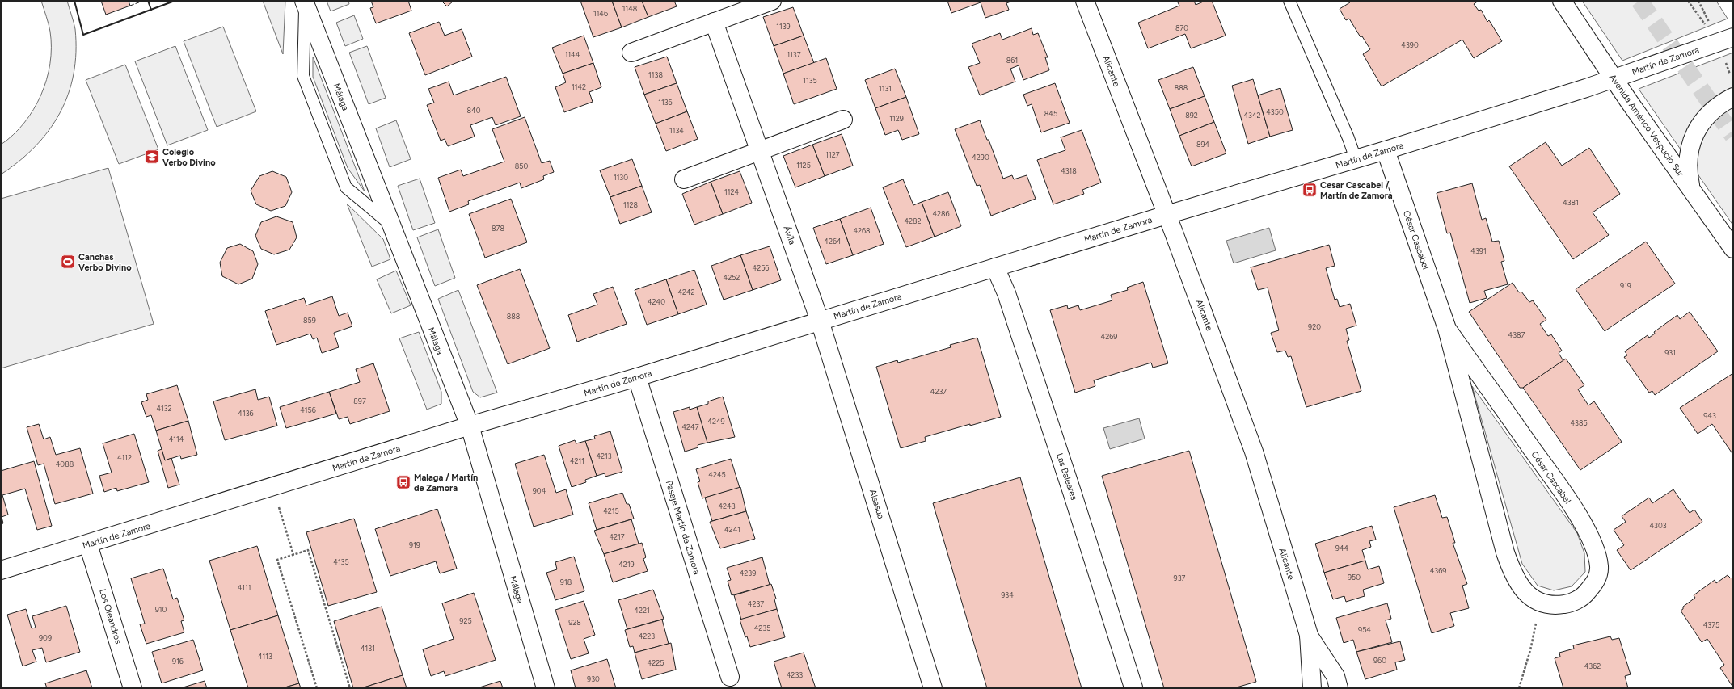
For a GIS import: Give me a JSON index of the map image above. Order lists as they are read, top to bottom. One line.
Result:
{"streets":{"street":["Martín de Zamora","Alicante","Málaga","Avenida Américo Vespucio Sur","Ávila","César Cascabel","Las Baleares","Alsasua","Pasaje Martín de Zamora","Los Oleandros"]},"crossings":[["Martín de Zamora","Alicante"],["Martín de Zamora","Málaga"],["Martín de Zamora","Avenida Américo Vespucio Sur"],["Martín de Zamora","Ávila"],["Martín de Zamora","César Cascabel"],["Martín de Zamora","Las Baleares"],["Martín de Zamora","Alsasua"],["Martín de Zamora","Pasaje Martín de Zamora"],["Martín de Zamora","Los Oleandros"],["Ávila","Alsasua"]],"places":{"school or university":["Colegio Verbo Divino"],"bus stop":["Cesar Cascabel / Martín de Zamora","Malaga / Martín de Zamora"],"sports":["Canchas Verbo Divino"]},"house_numbers":["1148","1146","1139","870","4390","1144","1137","861","1138","1135","1142","888","1131","1136","840","4350","845","892","4342","1129","1134","894","1127","4290","1125","850","4318","1130","1124","4381","1128","4286","4282","878","4268","4264","4391","4256","4252","919","4242","4240","888","859","920","4387","4269","931","4237","897","4132","4156","4136","943","4249","4385","4247","4114","4213","4112","4211","4088","4245","904","4243","4215","4303","4241","4217","919","944","4135","4219","4369","4239","950","937","918","4111","934","4237","910","4221","925","928","4375","4235","954","4223","909","4131","4113","960","916","4225","4362","4233","930"]}
